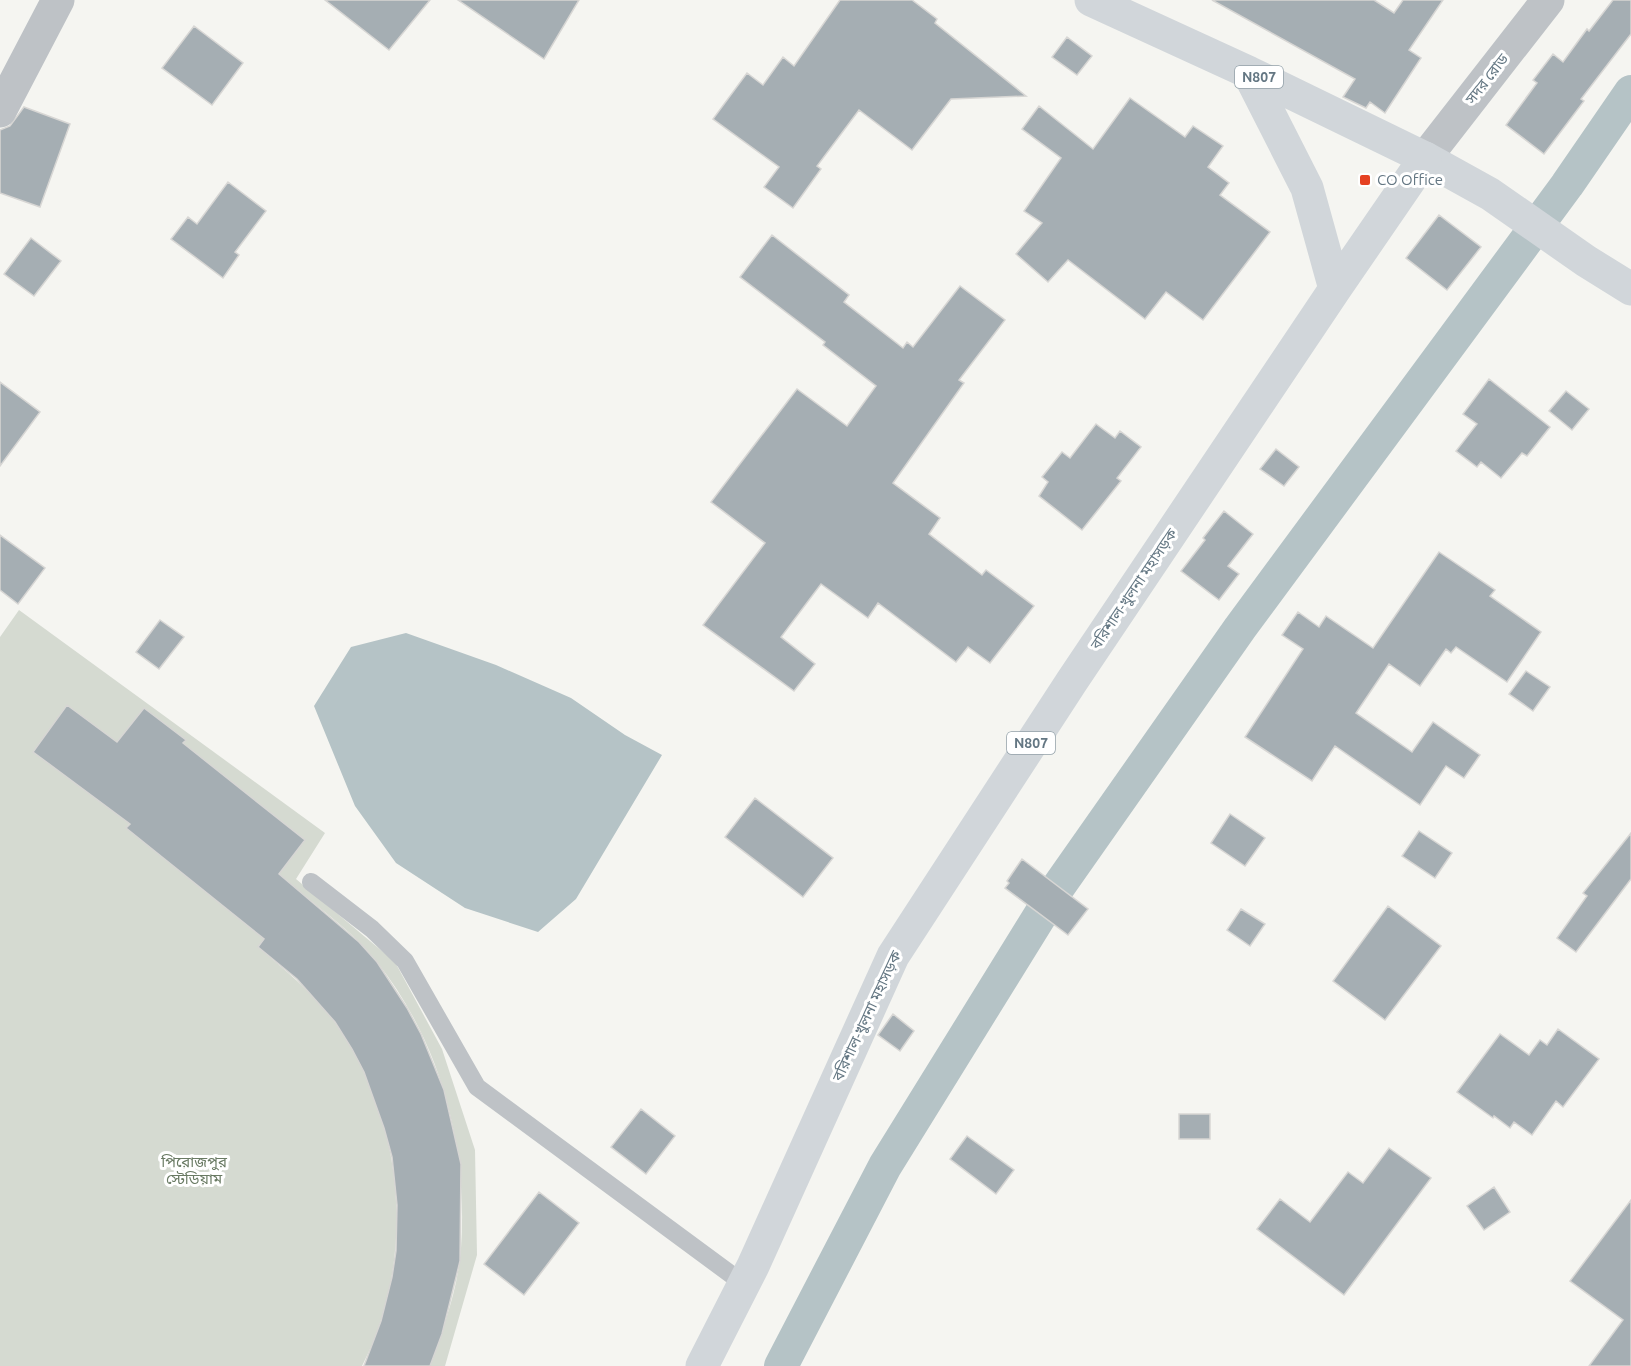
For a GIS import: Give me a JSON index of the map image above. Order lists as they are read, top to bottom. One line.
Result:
{"streets":{"main road":["N807","বরিশাল-খুলনা মহাসড়ক"],"street":["সদর রোড"]},"crossings":[["N807","সদর রোড"],["N807","বরিশাল-খুলনা মহাসড়ক"],["সদর রোড","বরিশাল-খুলনা মহাসড়ক"]],"parks":["পিরোজপুর স্টেডিয়াম"],"places":{"transit":["CO Office"]}}
